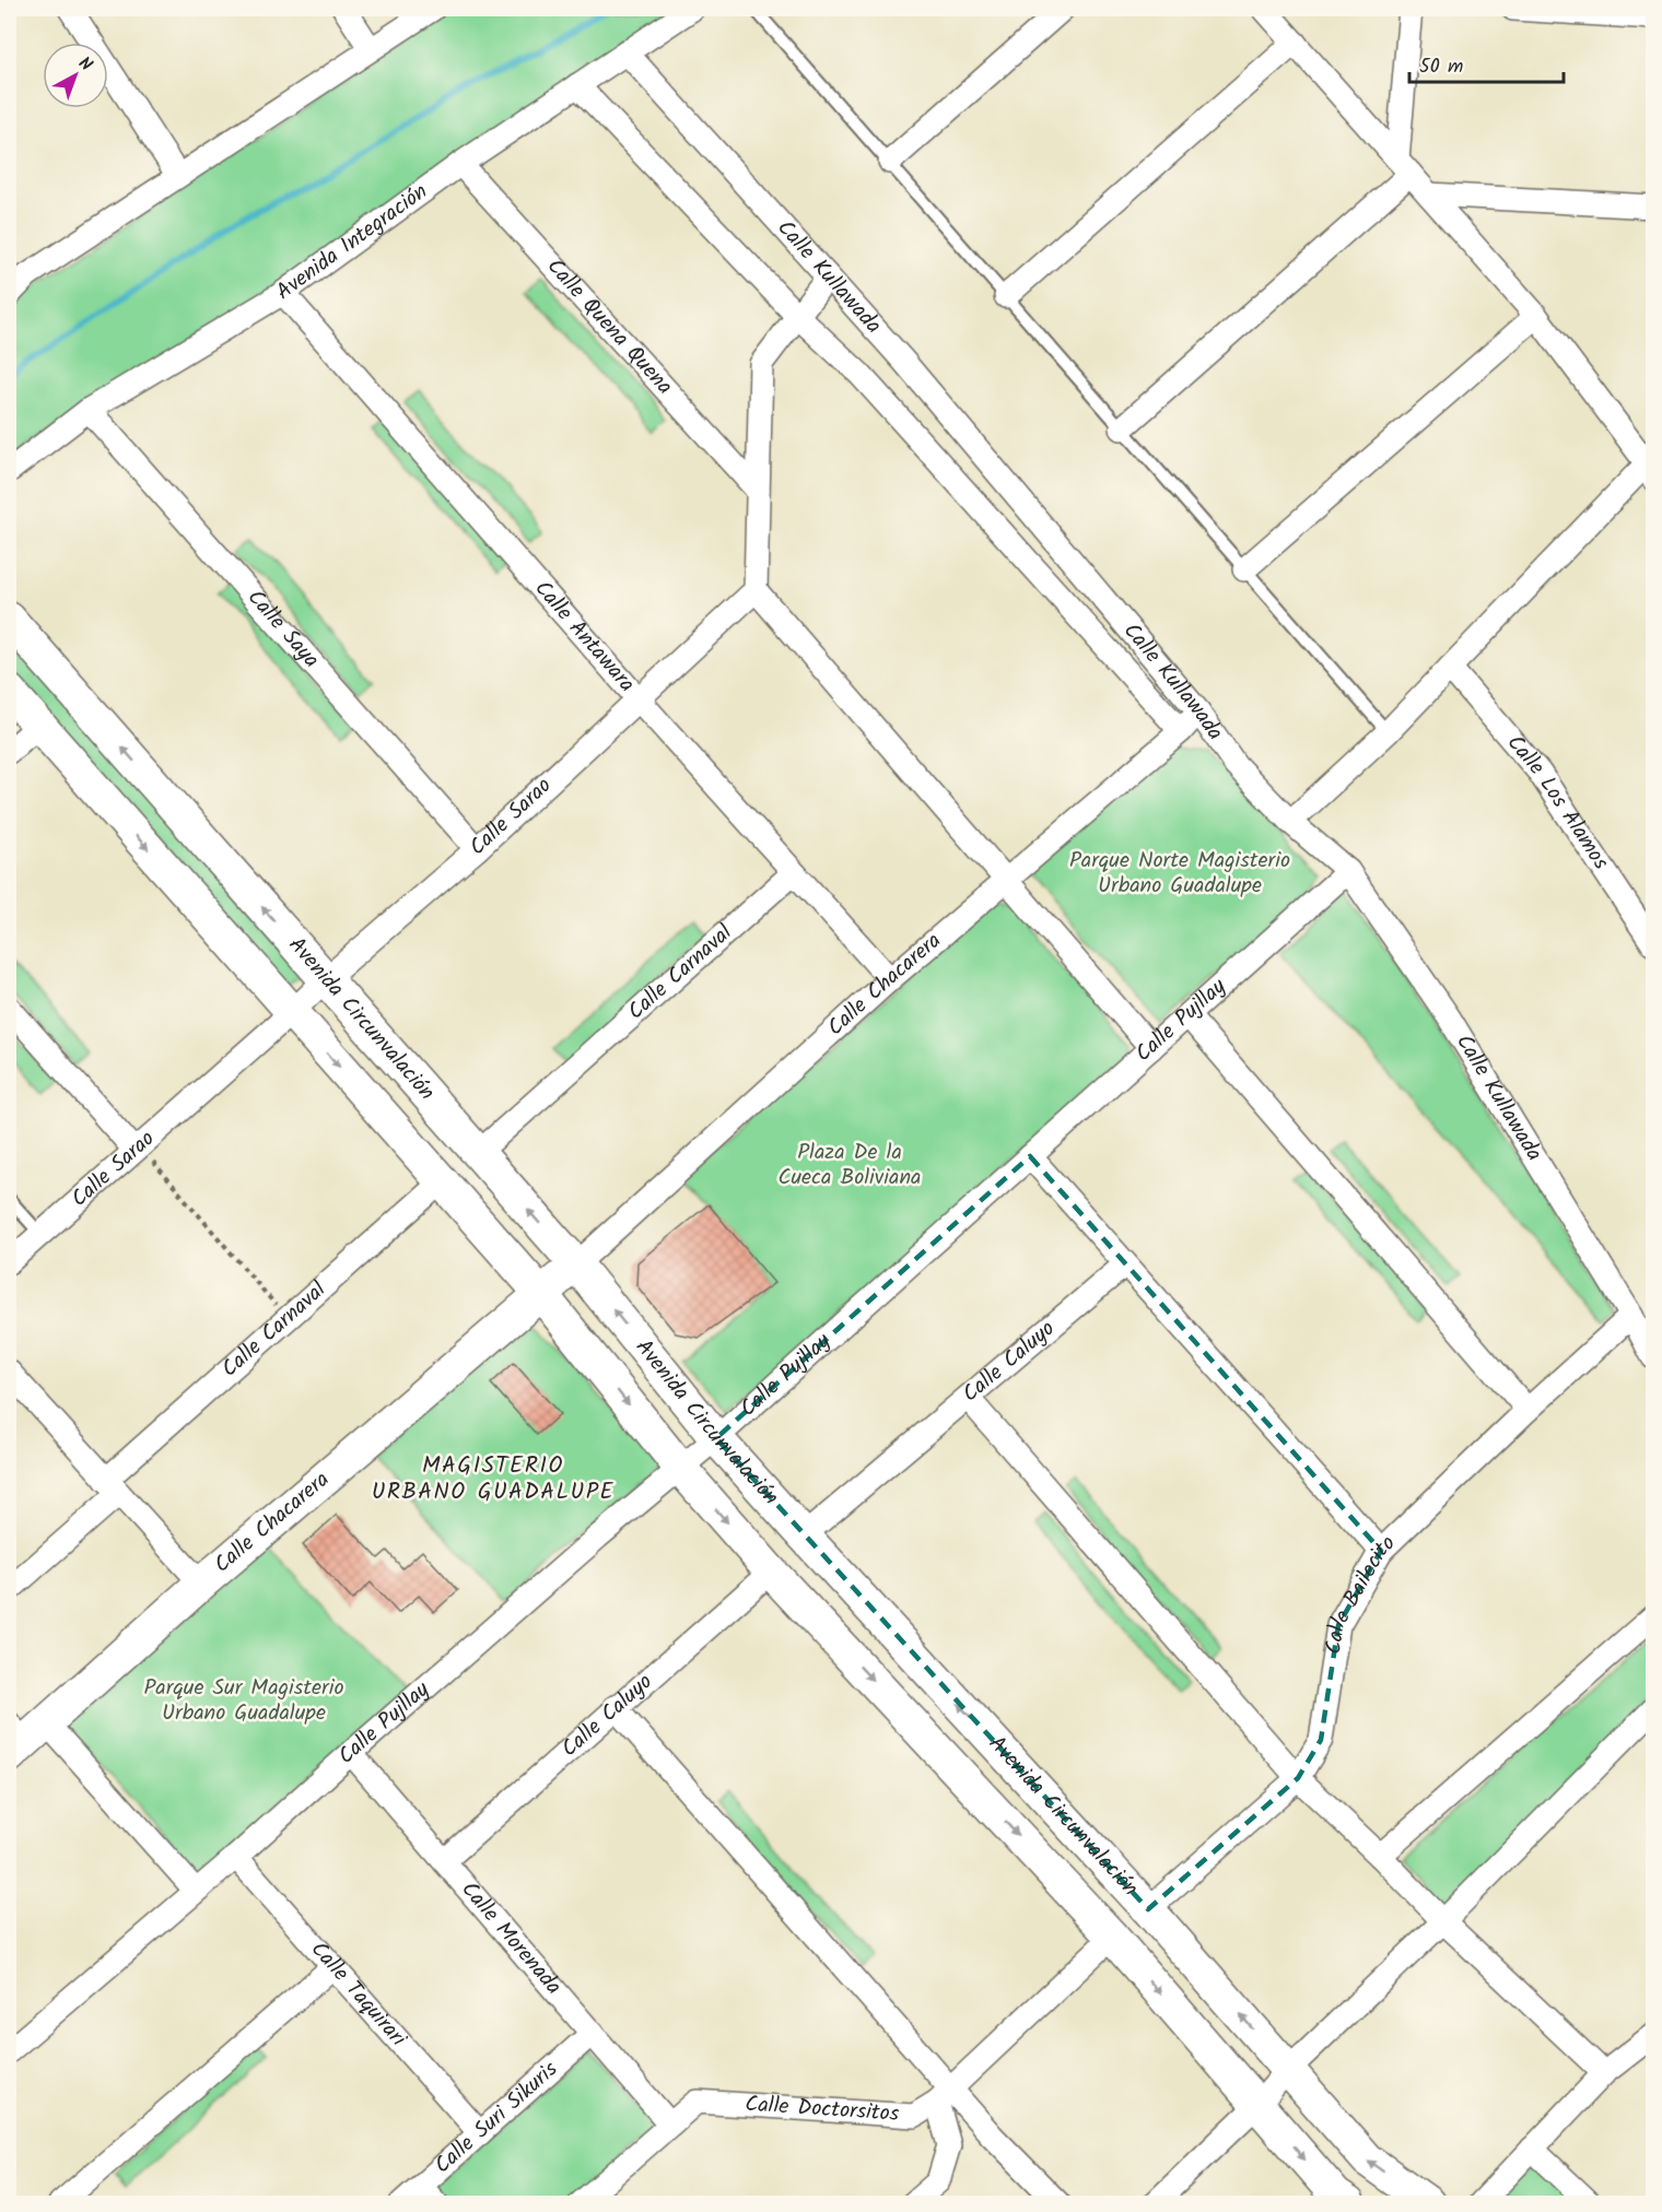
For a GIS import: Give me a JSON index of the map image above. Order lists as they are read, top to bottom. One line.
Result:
{"streets":{"main road":["Calle Chacarera","Avenida Circunvalación"],"street":["Avenida Integración","Calle Kullawada","Calle Quena Quena","Calle Saya","Calle Antawara","Calle Los Alamos","Calle Sarao","Calle Carnaval","Calle Pujllay","Calle Caluyo","Calle Bailecito","Calle Morenada","Calle Taquirari","Calle Doctorsitos","Calle Suri Sikuris"]},"crossings":[["Avenida Integración","Calle Kullawada"],["Avenida Integración","Calle Quena Quena"],["Avenida Integración","Calle Saya"],["Avenida Integración","Calle Antawara"],["Calle Kullawada","Calle Chacarera"],["Calle Kullawada","Calle Pujllay"],["Calle Kullawada","Calle Bailecito"],["Calle Saya","Calle Sarao"],["Calle Antawara","Calle Sarao"],["Calle Antawara","Calle Carnaval"],["Calle Antawara","Calle Chacarera"],["Calle Sarao","Avenida Circunvalación"],["Calle Carnaval","Avenida Circunvalación"],["Calle Chacarera","Avenida Circunvalación"],["Avenida Circunvalación","Calle Pujllay"],["Avenida Circunvalación","Calle Caluyo"],["Avenida Circunvalación","Calle Bailecito"],["Calle Pujllay","Calle Morenada"],["Calle Pujllay","Calle Taquirari"],["Calle Caluyo","Calle Morenada"],["Calle Morenada","Calle Doctorsitos"],["Calle Morenada","Calle Suri Sikuris"],["Calle Taquirari","Calle Suri Sikuris"]],"districts":["MAGISTERIO URBANO GUADALUPE"],"parks":["Parque Norte Magisterio Urbano Guadalupe","Plaza De la Cueca Boliviana","Parque Sur Magisterio Urbano Guadalupe"],"scale_bar":"50 m","north":"top right"}
